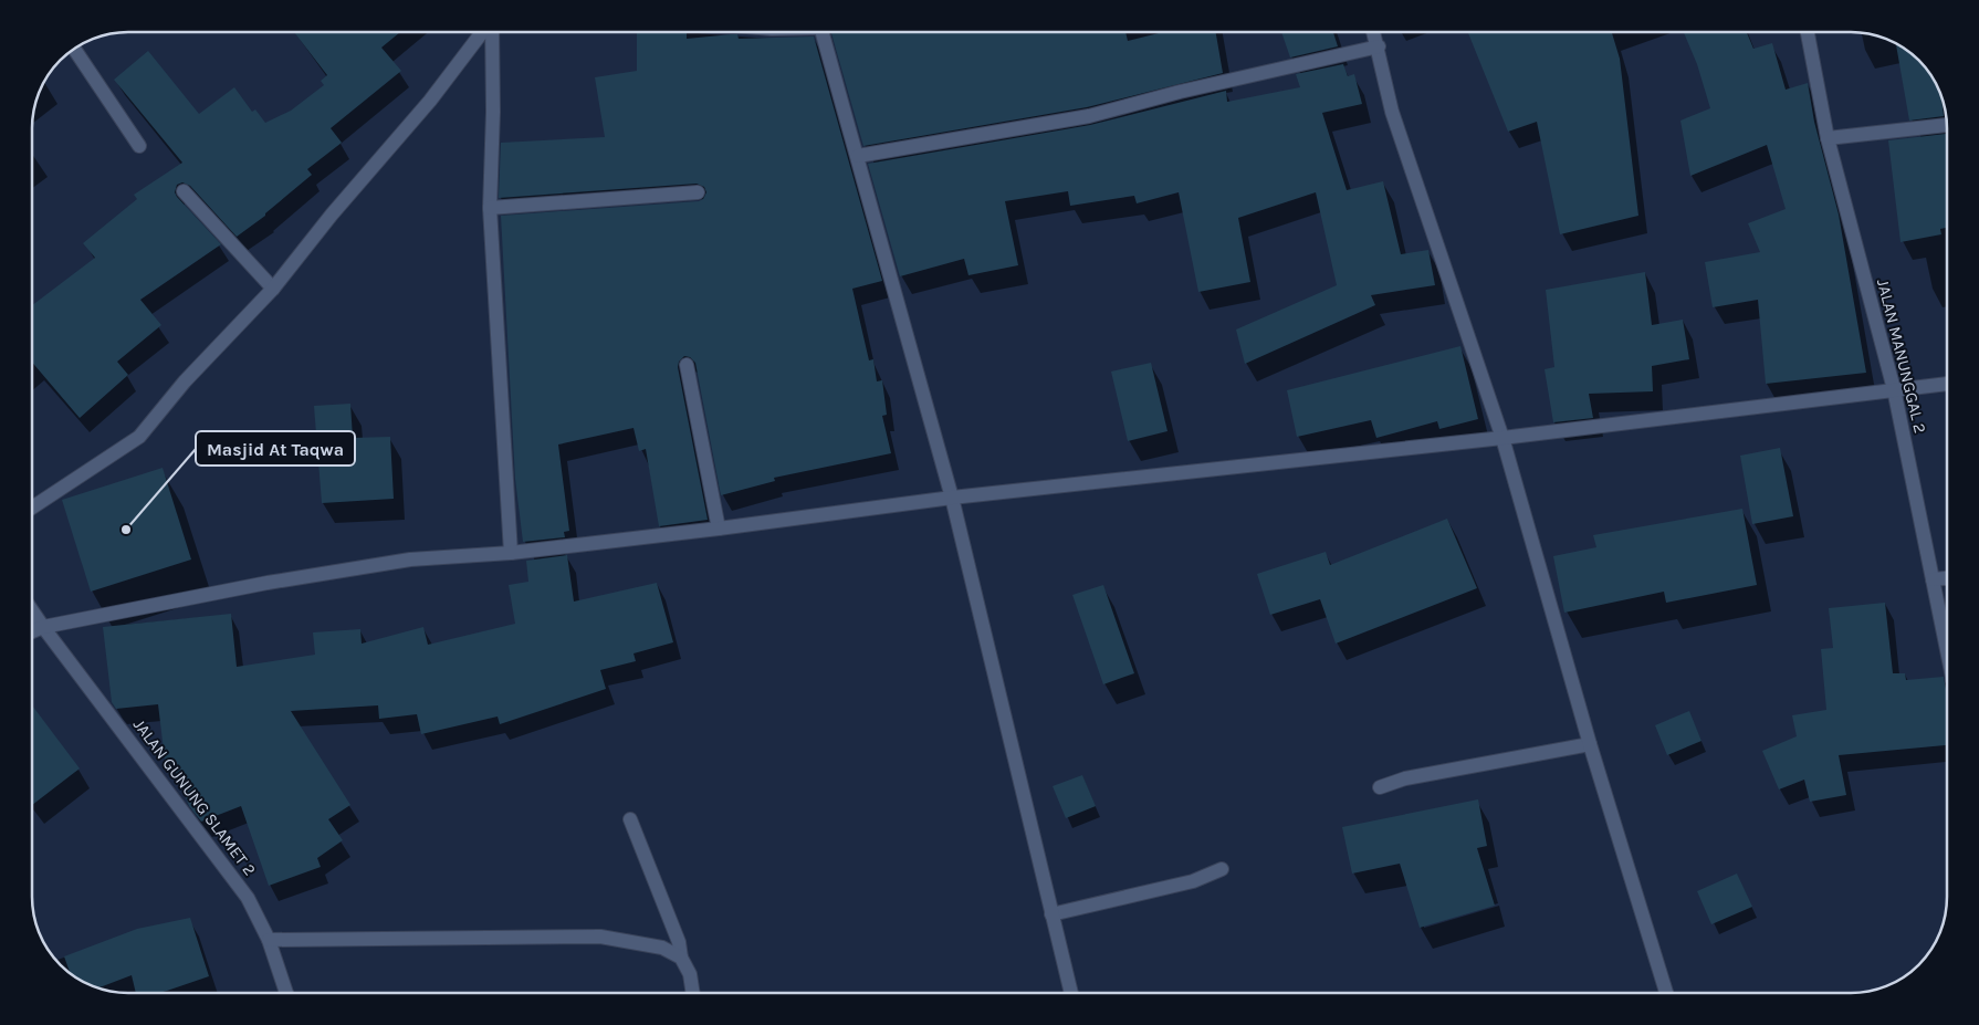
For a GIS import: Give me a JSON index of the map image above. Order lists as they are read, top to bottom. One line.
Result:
{"streets":{"street":["JALAN MANUNGGAL 2","JALAN GUNUNG SLAMET 2"]},"places":["Masjid At Taqwa"]}
